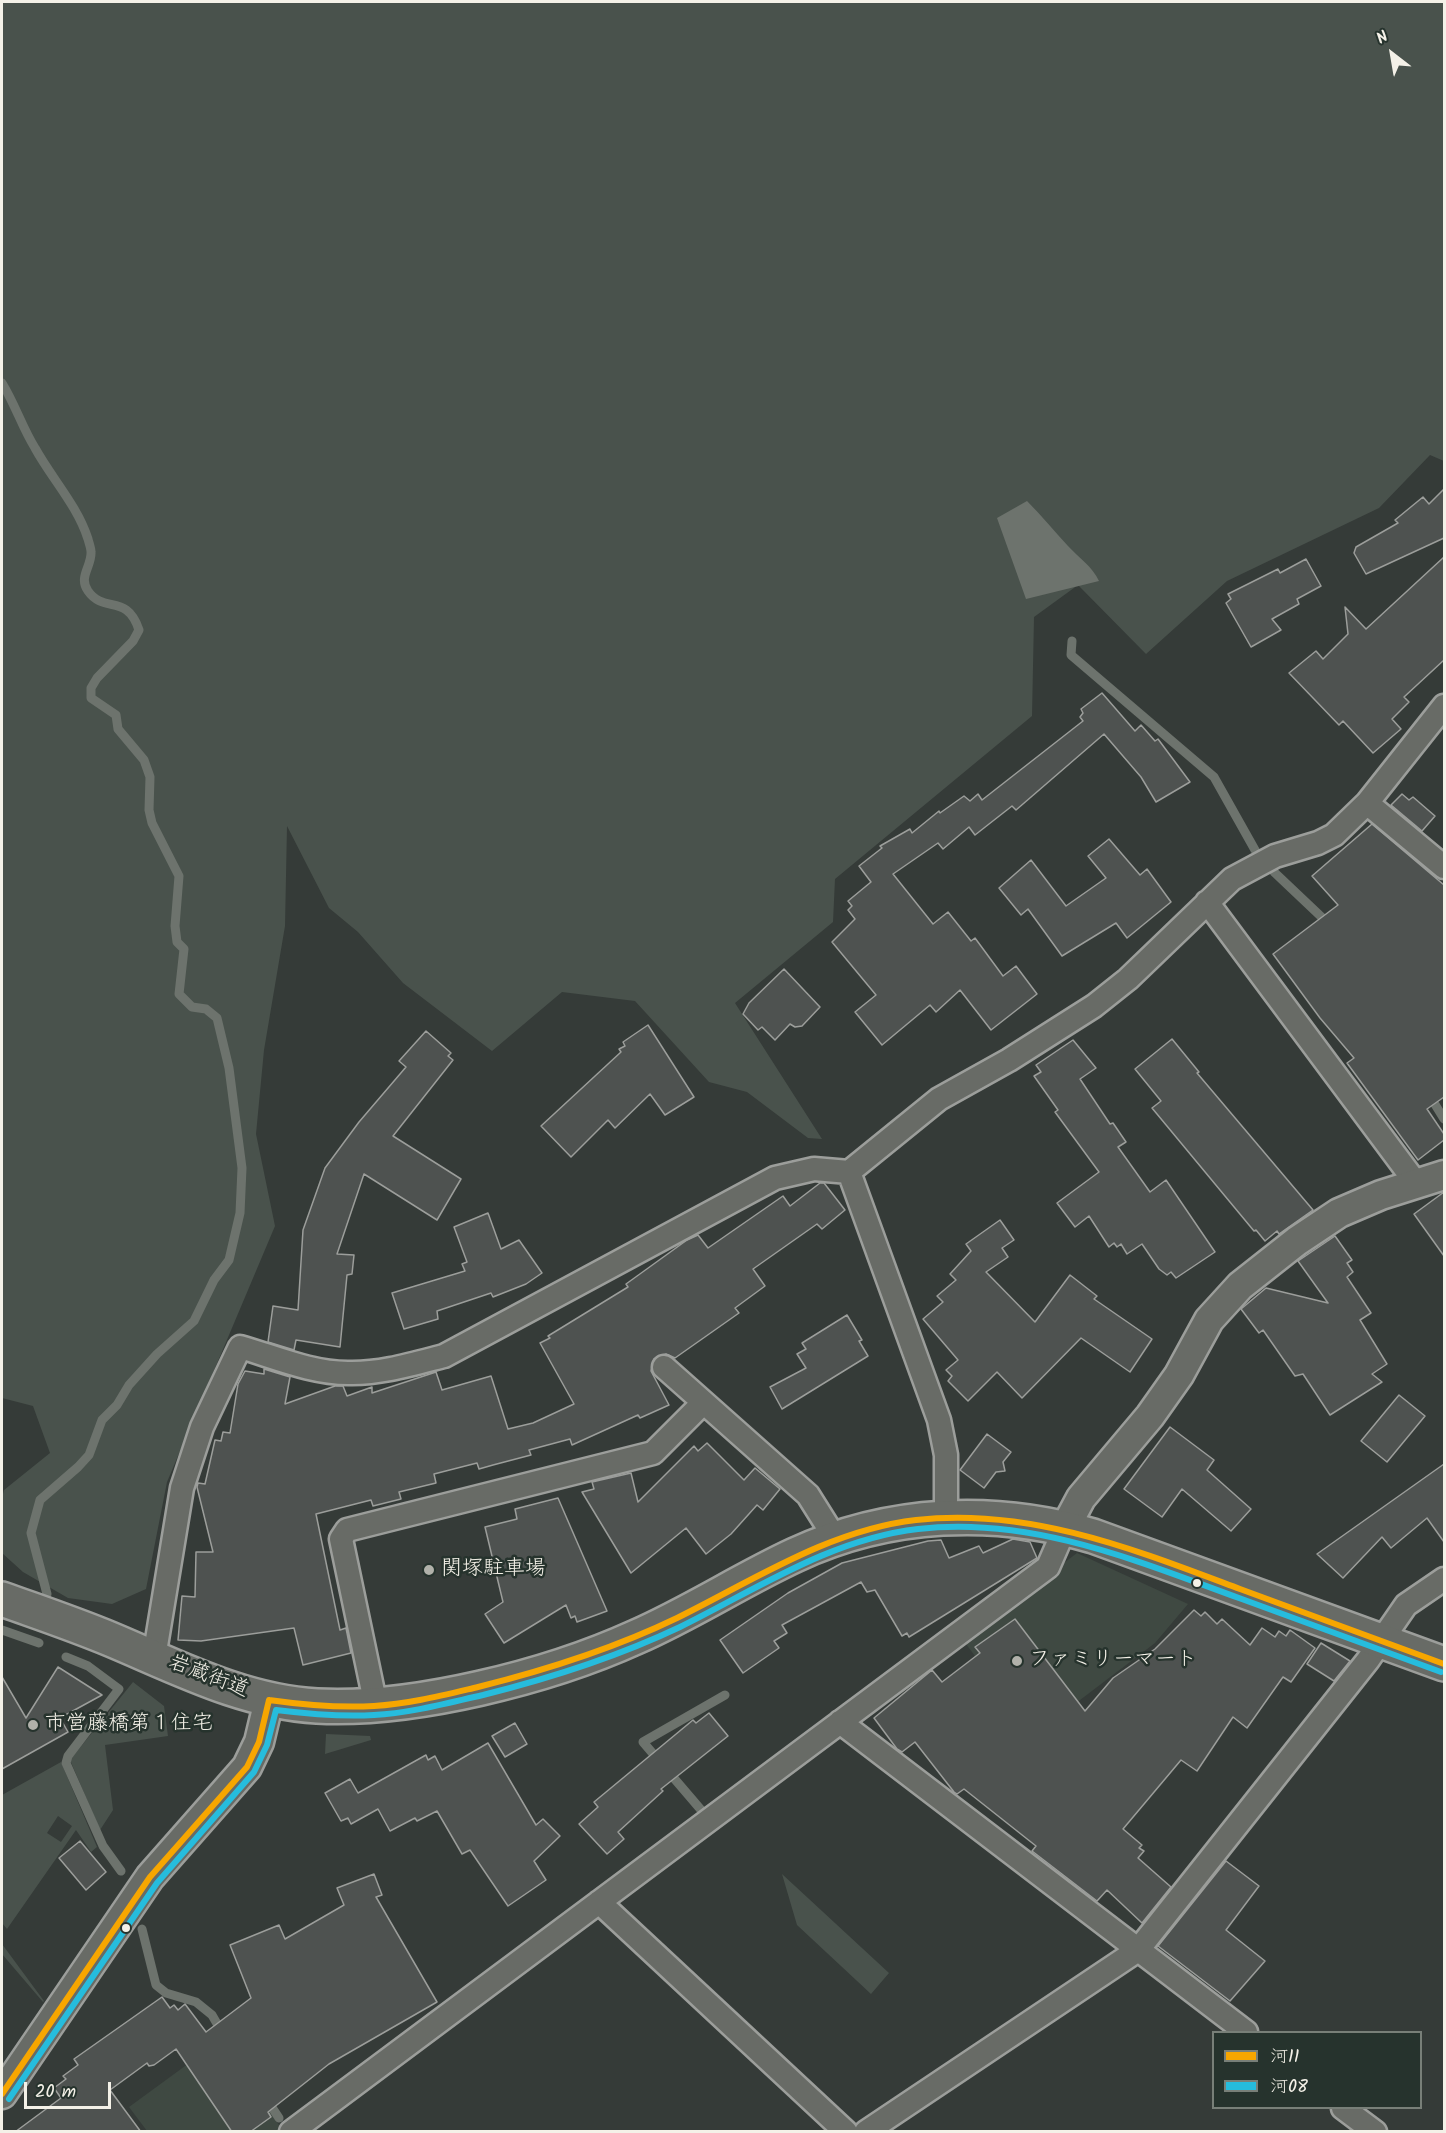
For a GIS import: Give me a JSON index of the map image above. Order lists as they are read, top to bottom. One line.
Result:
{"streets":{"main road":["岩蔵街道"]},"places":["関塚駐車場","ファミリーマート","市営藤橋第１住宅"],"lines":["transit line 河11","transit line 河08"],"legend":["河11","河08"],"scale_bar":"20 m","north":"top left"}
